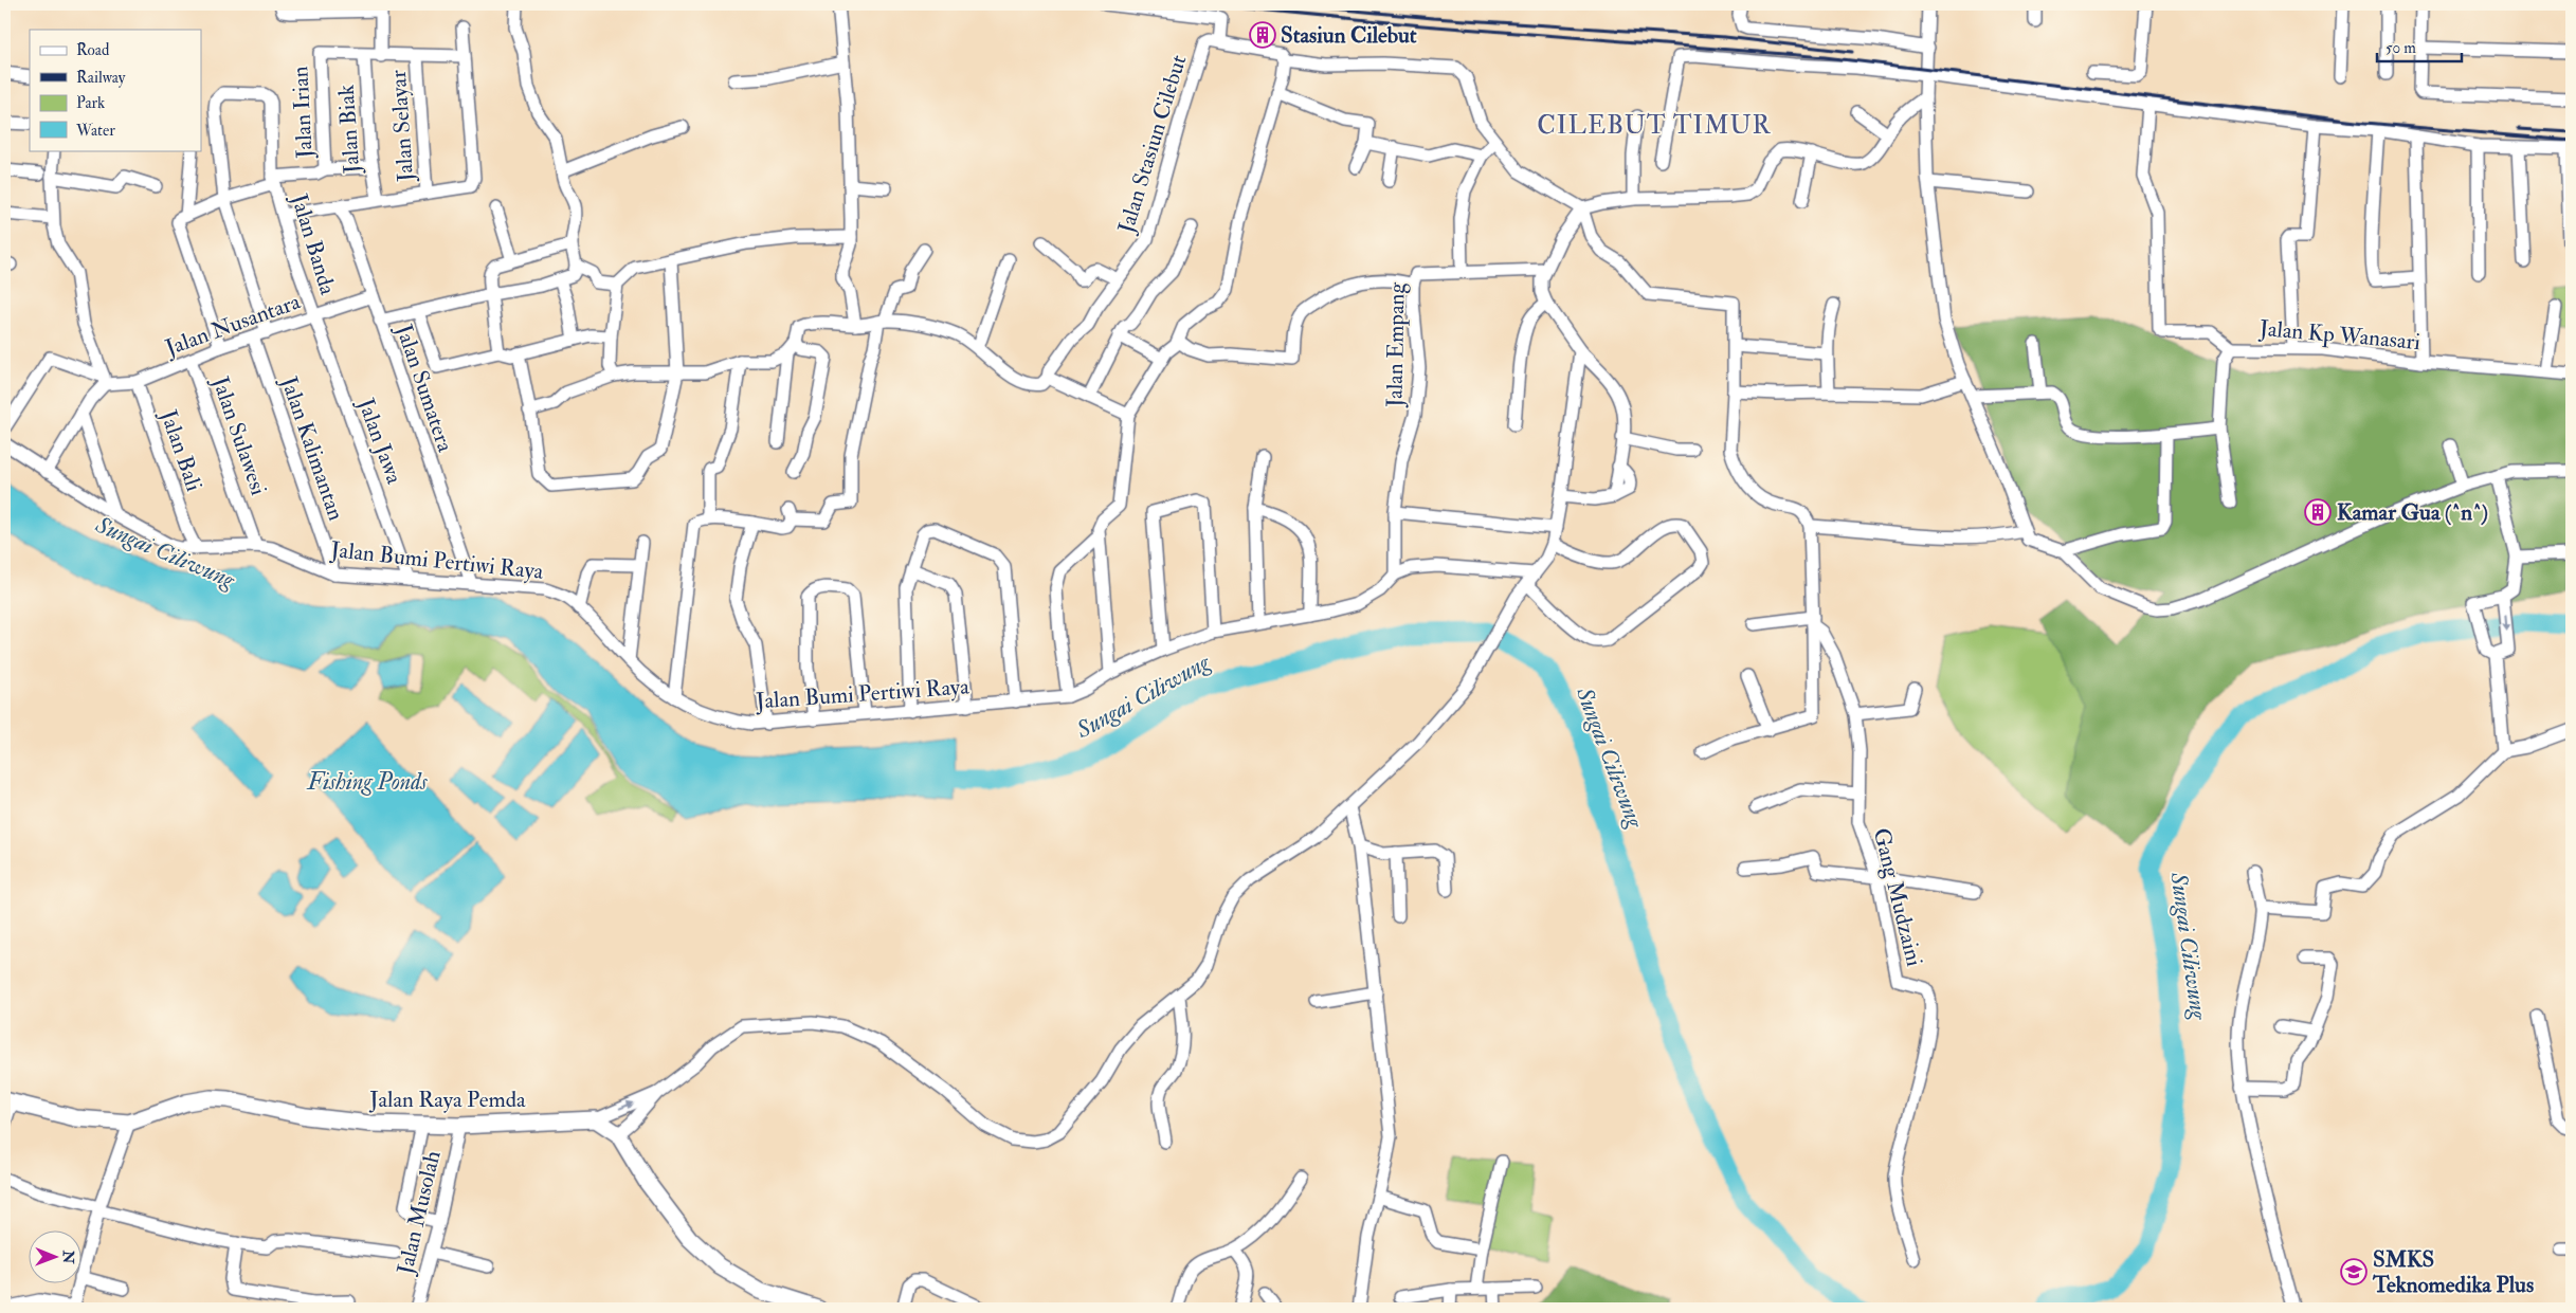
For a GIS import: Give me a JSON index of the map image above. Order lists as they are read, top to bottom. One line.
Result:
{"streets":{"main road":["Jalan Raya Pemda"],"street":["Jalan Irian","Jalan Selayar","Jalan Biak","Jalan Stasiun Cilebut","Jalan Banda","Jalan Nusantara","Jalan Kp Wanasari","Jalan Empang","Jalan Sumatera","Jalan Sulawesi","Jalan Jawa","Jalan Kalimantan","Jalan Bali","Jalan Bumi Pertiwi Raya","Gang Mudzaini","Jalan Musolah"]},"crossings":[["Jalan Irian","Jalan Biak"],["Jalan Banda","Jalan Nusantara"],["Jalan Banda","Jalan Jawa"],["Jalan Nusantara","Jalan Sumatera"],["Jalan Nusantara","Jalan Sulawesi"],["Jalan Nusantara","Jalan Jawa"],["Jalan Nusantara","Jalan Kalimantan"],["Jalan Nusantara","Jalan Bali"],["Jalan Empang","Jalan Bumi Pertiwi Raya"],["Jalan Sumatera","Jalan Bumi Pertiwi Raya"],["Jalan Sulawesi","Jalan Bumi Pertiwi Raya"],["Jalan Jawa","Jalan Bumi Pertiwi Raya"],["Jalan Kalimantan","Jalan Bumi Pertiwi Raya"],["Jalan Bali","Jalan Bumi Pertiwi Raya"],["Jalan Raya Pemda","Jalan Musolah"]],"districts":["CILEBUT TIMUR"],"water":["Sungai Ciliwung","Fishing Ponds"],"places":{"building":["Stasiun Cilebut","Kamar Gua (^n^)"],"school or university":["SMKS Teknomedika Plus"]},"legend":["Road","Railway","Park","Water"],"scale_bar":"50 m","north":"right"}
